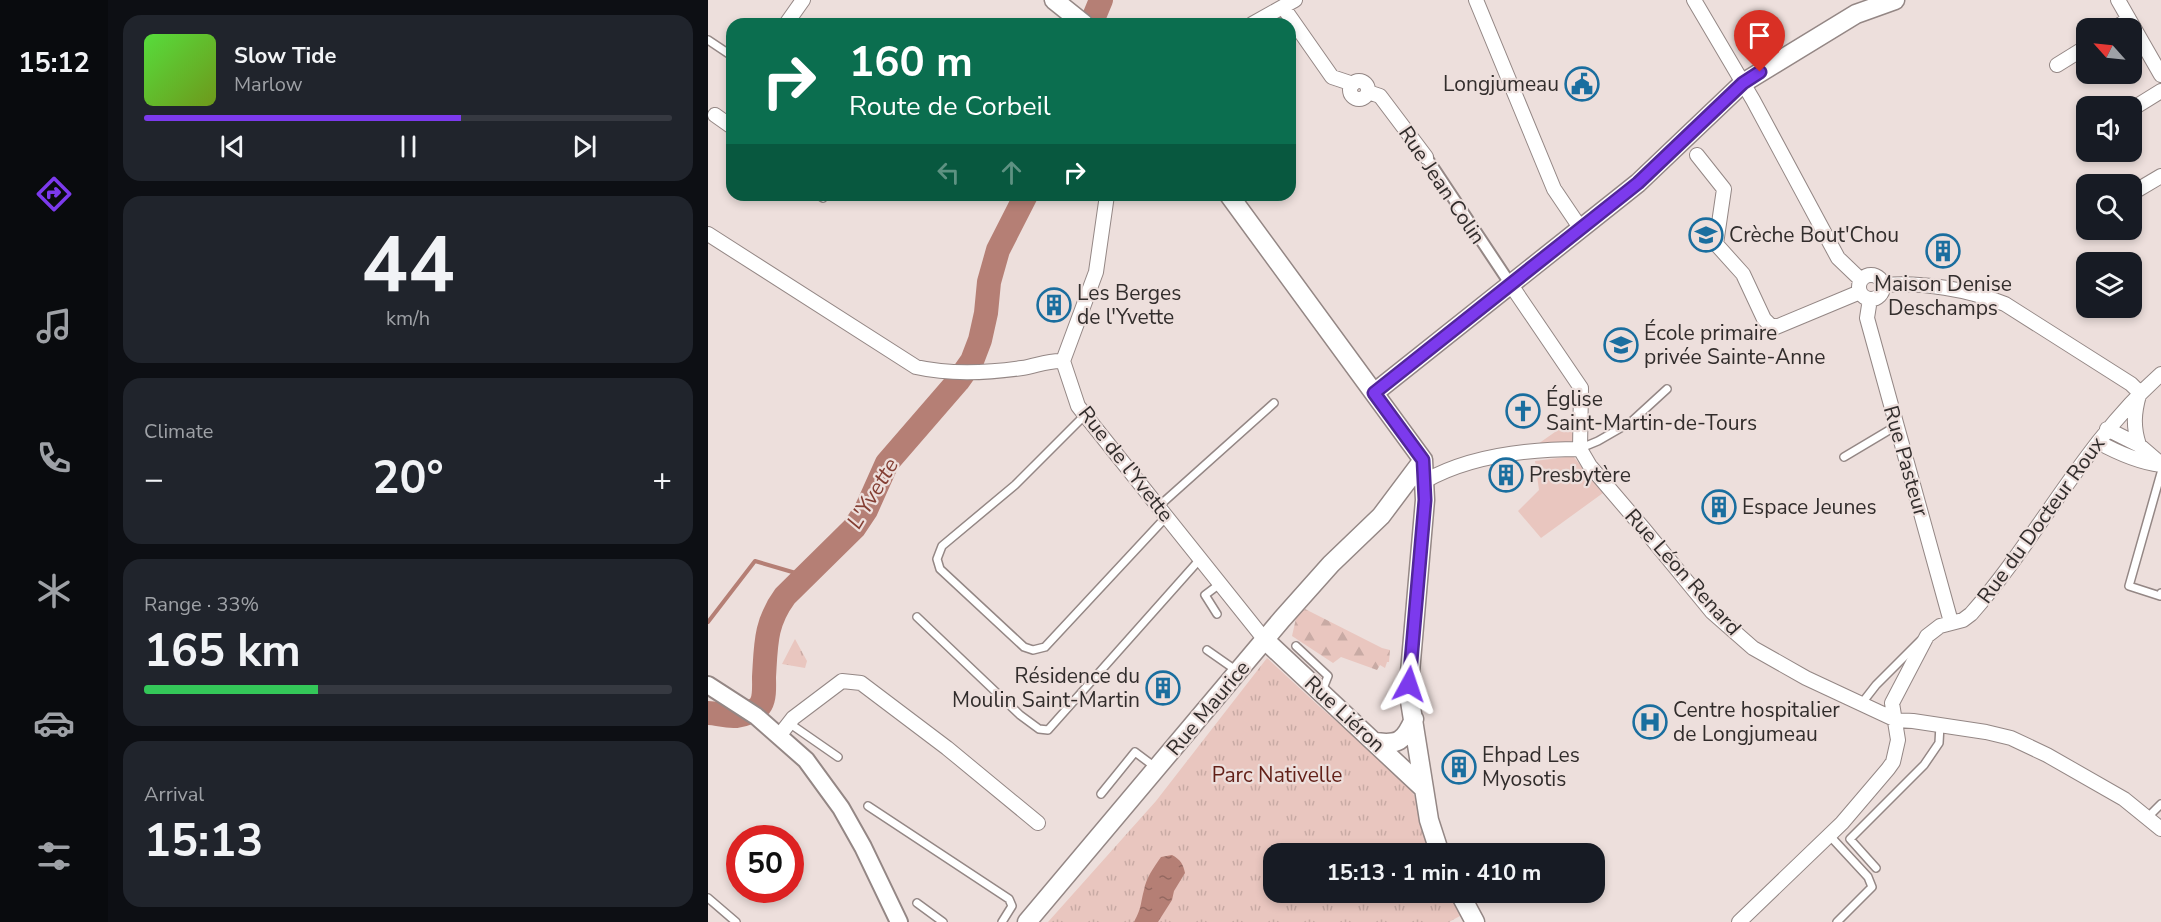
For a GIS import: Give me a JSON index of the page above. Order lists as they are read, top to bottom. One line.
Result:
{"streets":{"main road":["Rue Maurice","Rue Liéron"],"street":["Rue Jean Colin","Rue Pasteur","Rue de l'Yvette","Rue du Docteur Roux","Rue Léon Renard"]},"crossings":[["Rue Pasteur","Rue du Docteur Roux"],["Rue de l'Yvette","Rue Maurice"],["Rue de l'Yvette","Rue Liéron"],["Rue Maurice","Rue Liéron"]],"water":["L'Yvette"],"parks":["Parc Nativelle"],"places":{"public building":["Longjumeau"],"school or university":["Crèche Bout'Chou","École primaire privée Sainte-Anne"],"building":["Maison Denise Deschamps","Les Berges de l'Yvette","Presbytère","Espace Jeunes","Résidence du Moulin Saint-Martin","Ehpad Les Myosotis"],"church":["Église Saint-Martin-de-Tours"],"hospital":["Centre hospitalier de Longjumeau"]},"north":"top left","page":{"tabs":"15:12","turn":["160 m","Route de Corbeil"],"song":["Slow Tide","Marlow"],"tile":[["44","km/h"],"Climate",["Range · 33%","165 km"],["Arrival","15:13"]],"heat":["−","20°","+"],"limit":"50","trip":"15:13 · 1 min · 410 m"}}
